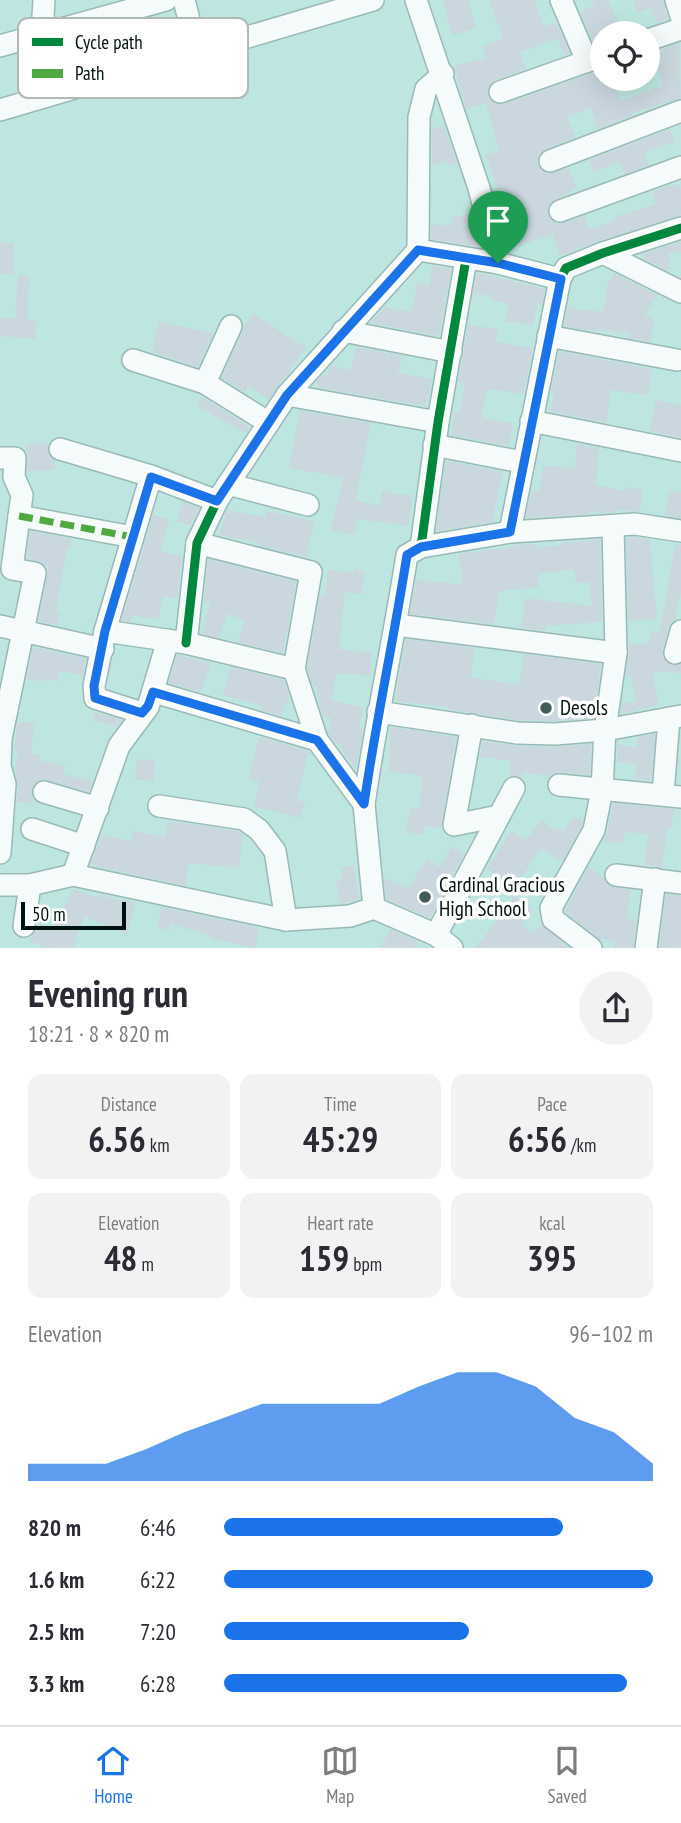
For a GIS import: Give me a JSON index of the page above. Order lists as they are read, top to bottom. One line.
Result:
{"places":["Desols","Cardinal Gracious High School"],"legend":["Cycle path","Path"],"scale_bar":"50 m","page":{"scale":"50 m","heading":["Evening run","18:21 · 8 × 820 m"],"stats":[["Distance","6.56 km"],["Time","45:29"],["Pace","6:56 /km"],["Elevation","48 m"],["Heart rate","159 bpm"],["kcal","395"]],"chart":["Elevation","96–102 m"],"list":[{"name":"820 m","note":"6:46"},{"name":"1.6 km","note":"6:22"},{"name":"2.5 km","note":"7:20"},{"name":"3.3 km","note":"6:28"}],"tabs":["Home","Map","Saved"]}}
